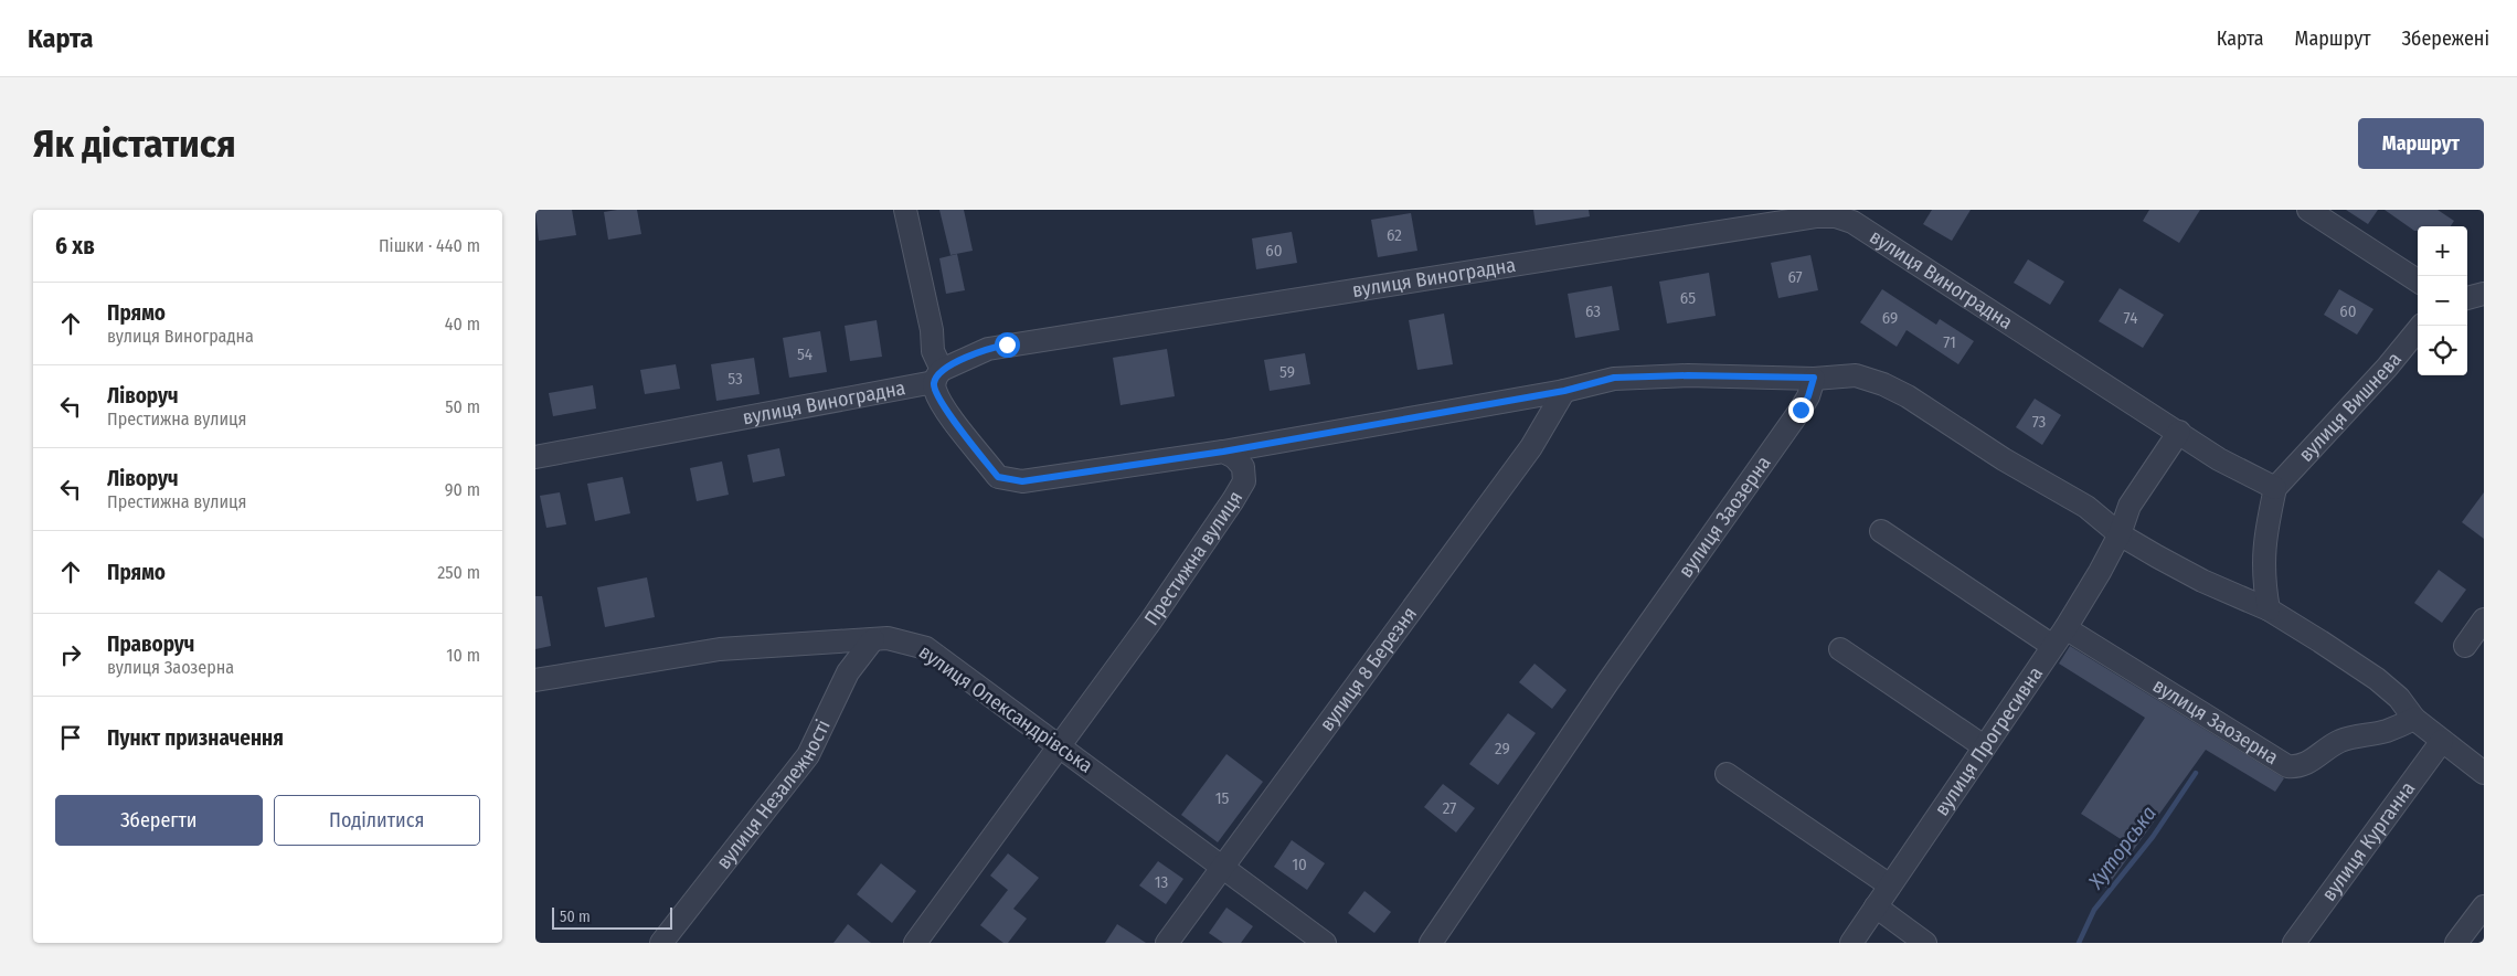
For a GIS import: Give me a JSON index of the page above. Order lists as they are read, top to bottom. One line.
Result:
{"streets":{"street":["вулиця Виноградна","вулиця Вишнева","вулиця Заозерна","Престижна вулиця","вулиця 8 Березня","вулиця Олександрівська","вулиця Прогресивна","вулиця Незалежності","вулиця Курганна"]},"crossings":[["вулиця Виноградна","вулиця Вишнева"],["вулиця Виноградна","вулиця Прогресивна"],["вулиця Заозерна","вулиця Прогресивна"],["Престижна вулиця","вулиця Олександрівська"],["вулиця 8 Березня","вулиця Олександрівська"],["вулиця Олександрівська","вулиця Незалежності"]],"water":["Хуторська"],"house_numbers":["62","60","67","65","63","60","69","74","71","54","59","53","73","29","15","27","10","13"],"scale_bar":"50 m","page":{"header":"Карта","nav":["Карта","Маршрут","Збережені"],"buttons":["Маршрут",["Зберегти","Поділитися"]],"title":"Як дістатися","heading":["6 хв","Пішки · 440 m"],"map_buttons":["+","−"],"list":[["Прямо","вулиця Виноградна","40 m"],["Ліворуч","Престижна вулиця","50 m"],["Ліворуч","Престижна вулиця","90 m"],["Прямо","250 m"],["Праворуч","вулиця Заозерна","10 m"],"Пункт призначення"],"scale":"50 m"}}
